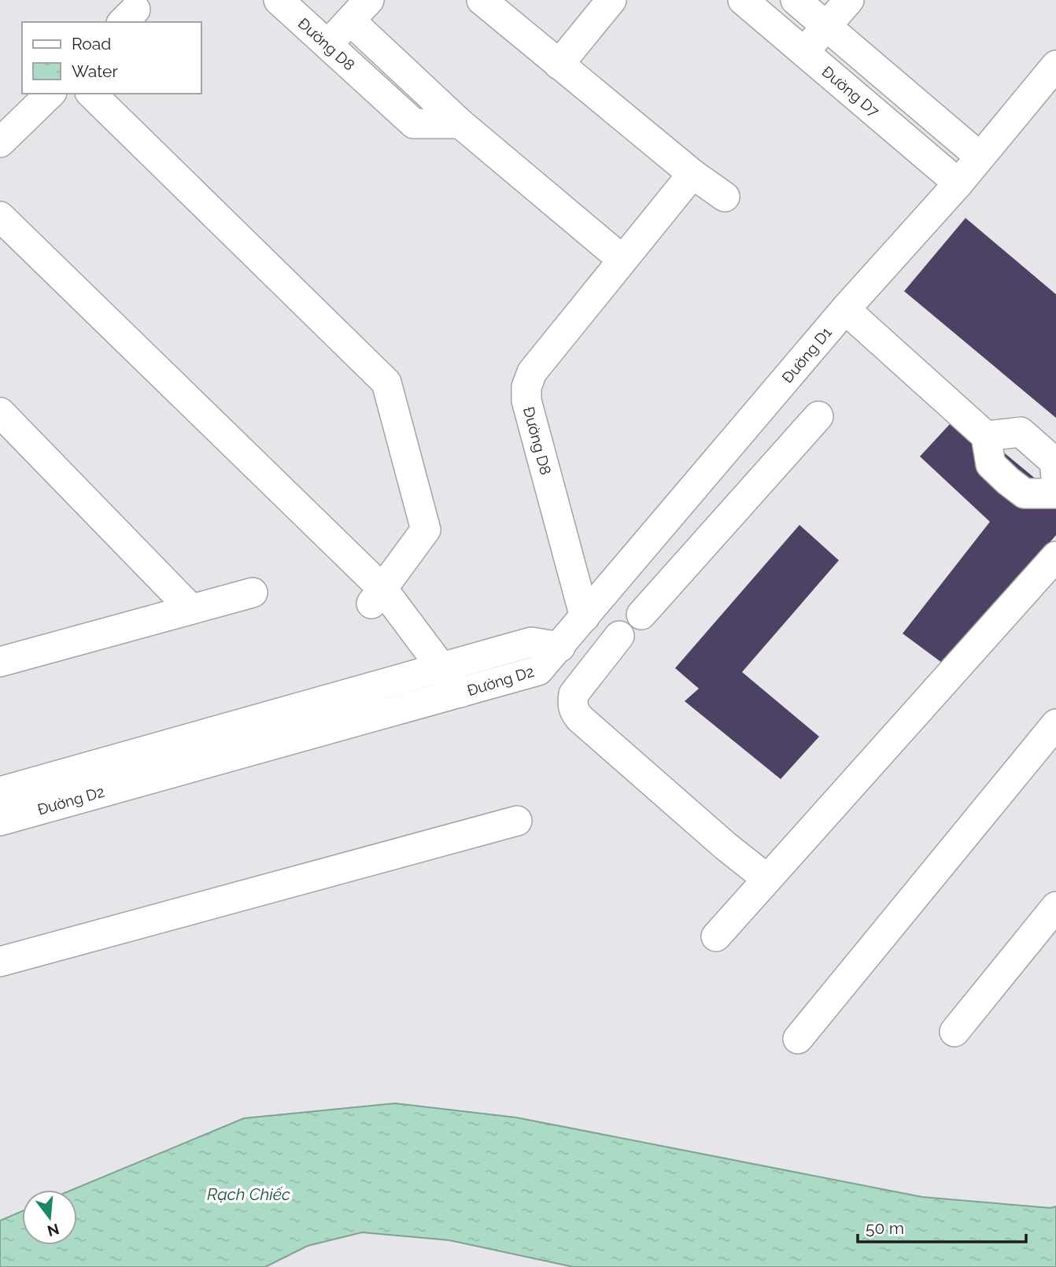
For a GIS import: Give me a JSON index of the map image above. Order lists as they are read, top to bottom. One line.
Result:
{"streets":{"street":["Đường D8","Đường D7","Đường D1","Đường D2"]},"crossings":[["Đường D8","Đường D1"],["Đường D7","Đường D1"],["Đường D1","Đường D2"]],"water":["Rạch Chiếc"],"legend":["Road","Water"],"scale_bar":"50 m","north":"bottom"}
